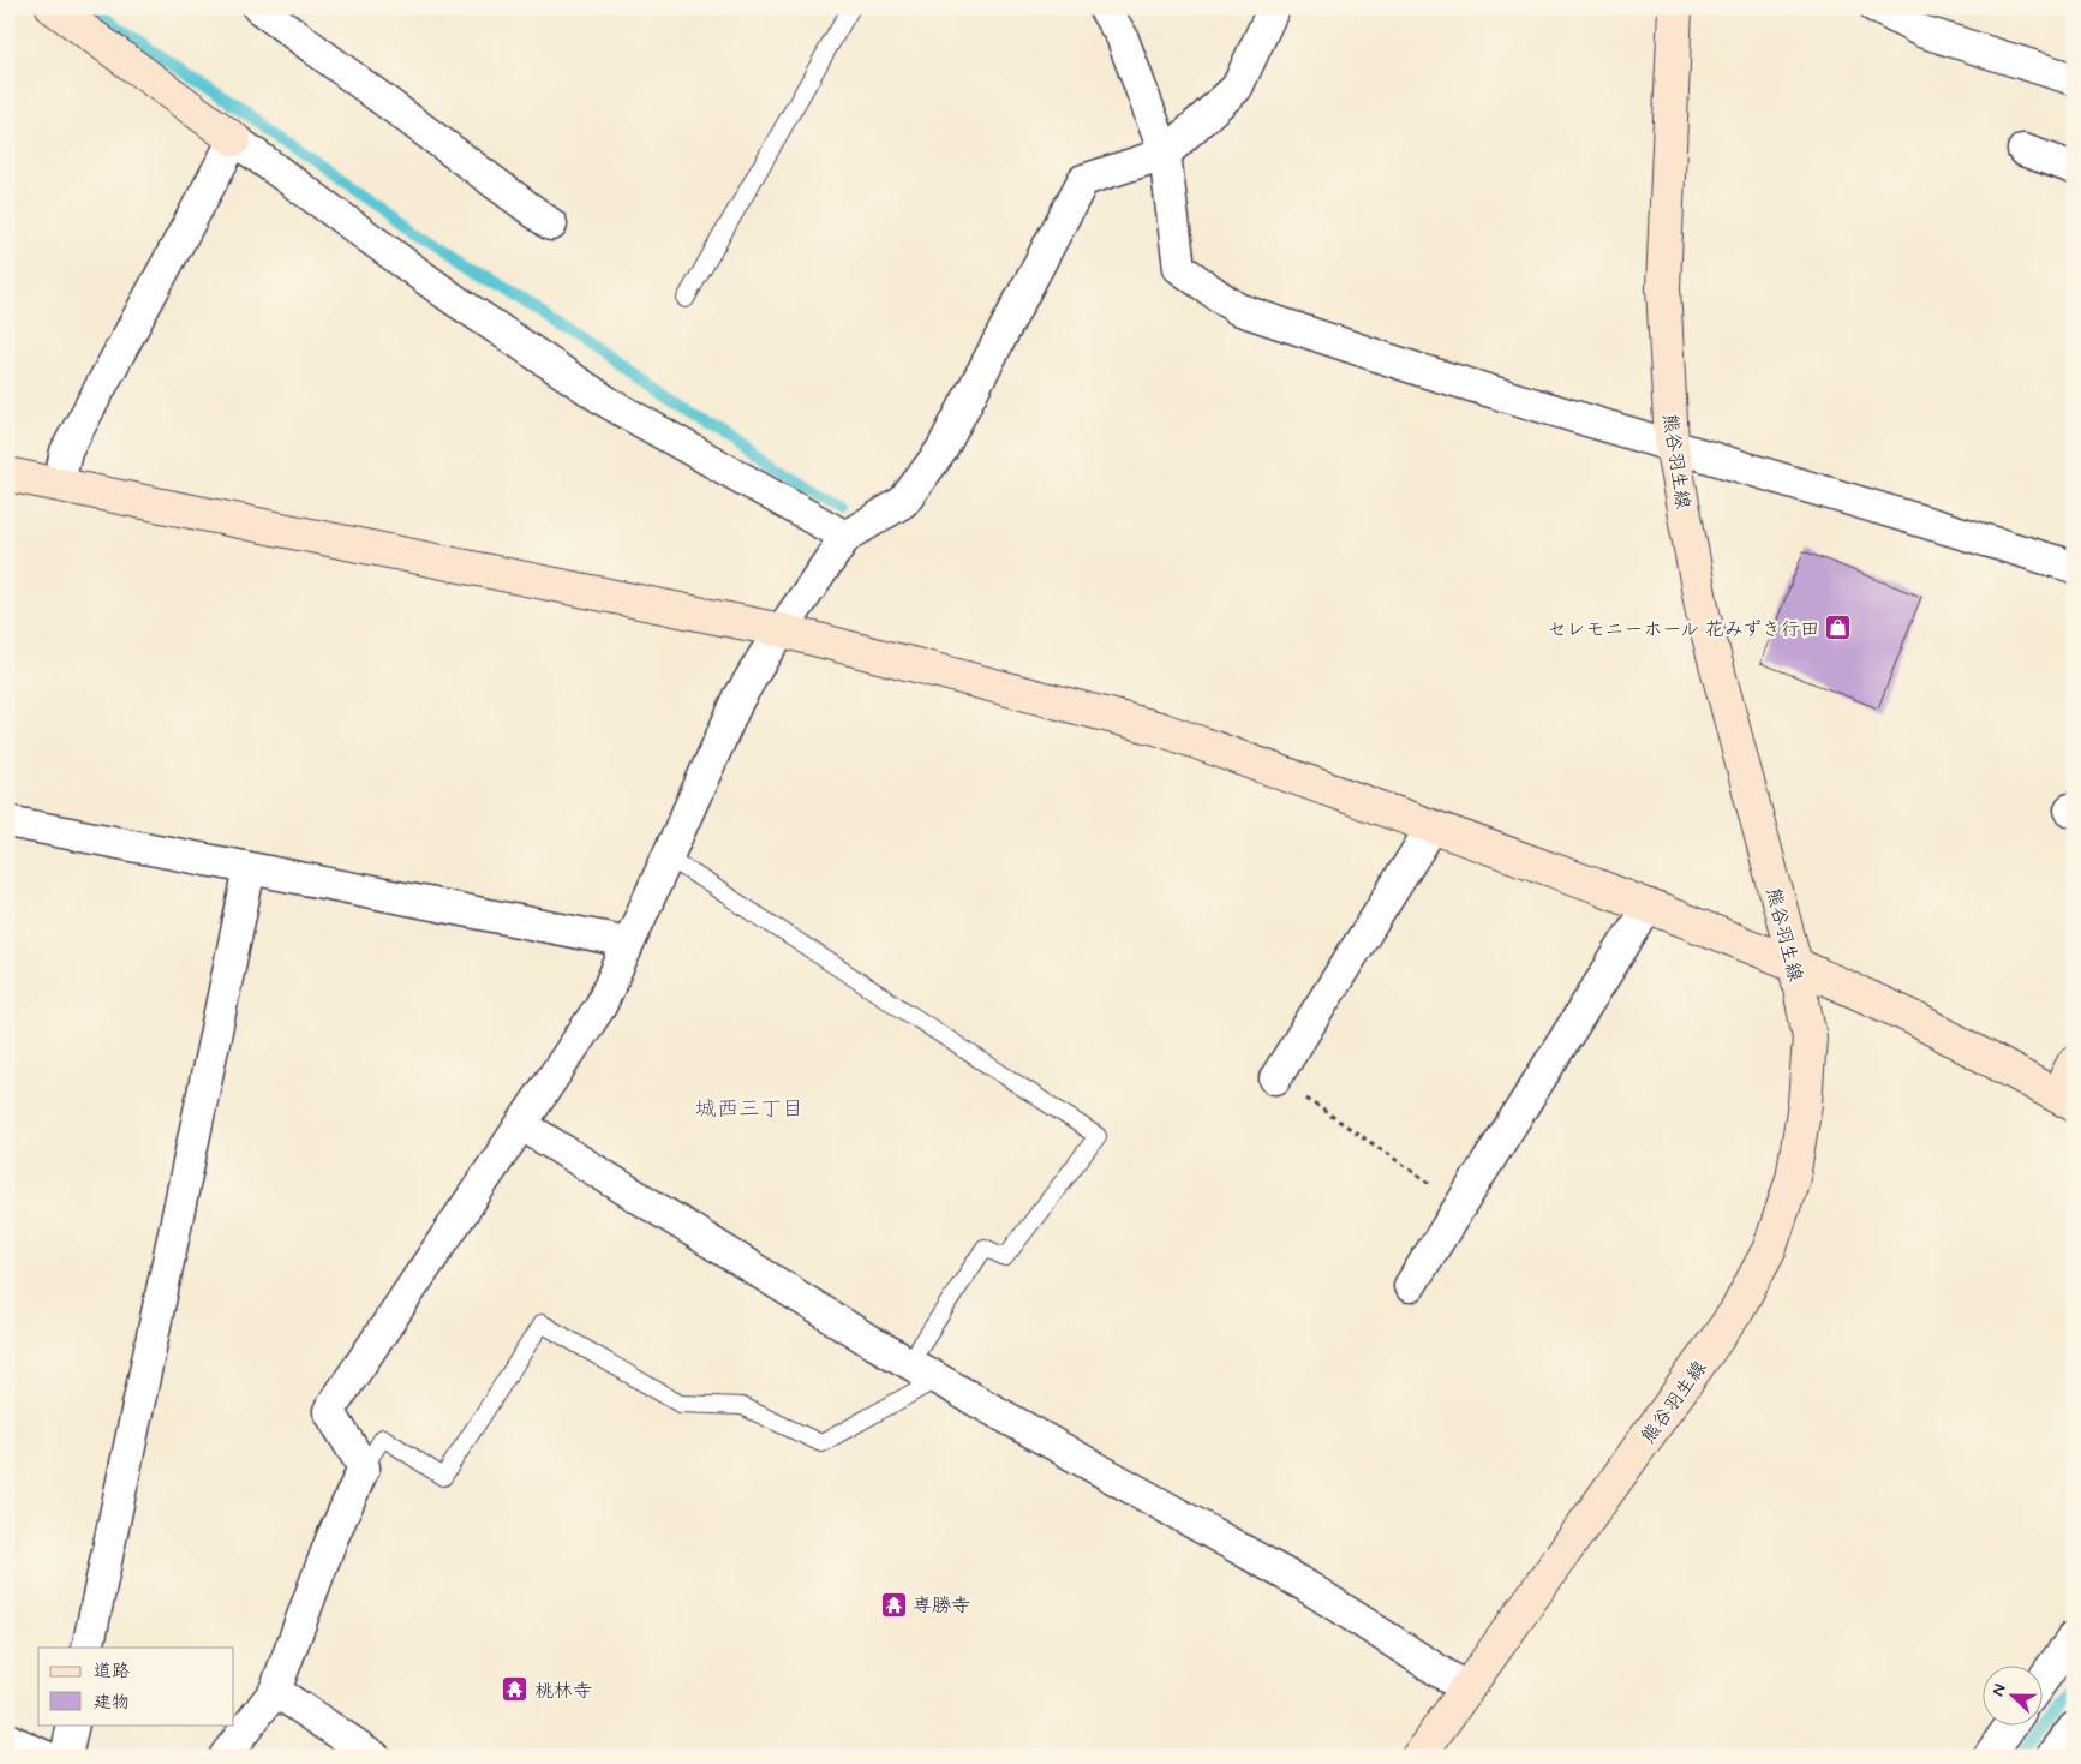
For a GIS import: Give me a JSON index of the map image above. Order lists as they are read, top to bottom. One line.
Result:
{"streets":{"street":["熊谷羽生線"]},"districts":["城西三丁目"],"places":{"shop":["セレモニーホール 花みずき行田"],"temple":["専勝寺","桃林寺"]},"legend":["道路","建物"],"north":"left"}
